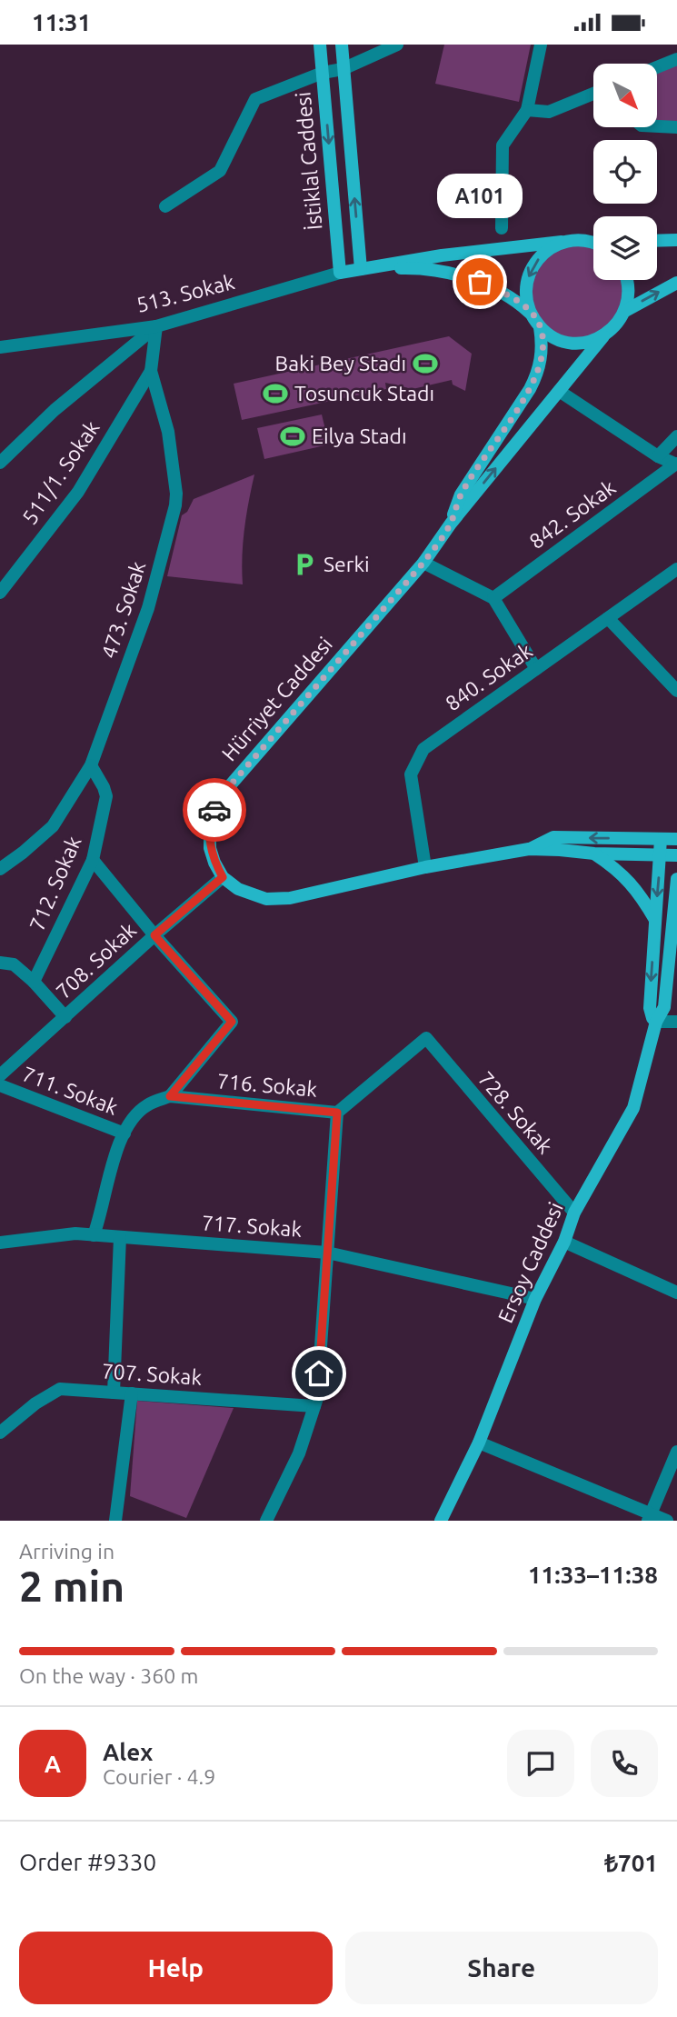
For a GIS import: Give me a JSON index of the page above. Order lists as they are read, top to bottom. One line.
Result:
{"streets":{"main road":["İstiklal Caddesi","Hürriyet Caddesi","Ersoy Caddesi"],"street":["513. Sokak","511/1. Sokak","842. Sokak","473. Sokak","840. Sokak","712. Sokak","708. Sokak","716. Sokak","711. Sokak","728. Sokak","717. Sokak","707. Sokak"]},"crossings":[["İstiklal Caddesi","513. Sokak"],["513. Sokak","473. Sokak"],["511/1. Sokak","473. Sokak"],["473. Sokak","712. Sokak"],["Hürriyet Caddesi","708. Sokak"],["716. Sokak","728. Sokak"],["728. Sokak","Ersoy Caddesi"],["717. Sokak","Ersoy Caddesi"]],"places":{"other":["A101"],"sports":["Baki Bey Stadı","Tosuncuk Stadı","Eilya Stadı"],"parking":["Serki"]},"north":"bottom right","page":{"status":"11:31","bubble":"A101","heading":["2 min","Arriving in","11:33–11:38"],"panel":["Alex","Courier · 4.9","Order #9330","₺701"],"bar":"On the way · 360 m","round":"A","buttons":["Help","Share"]}}
